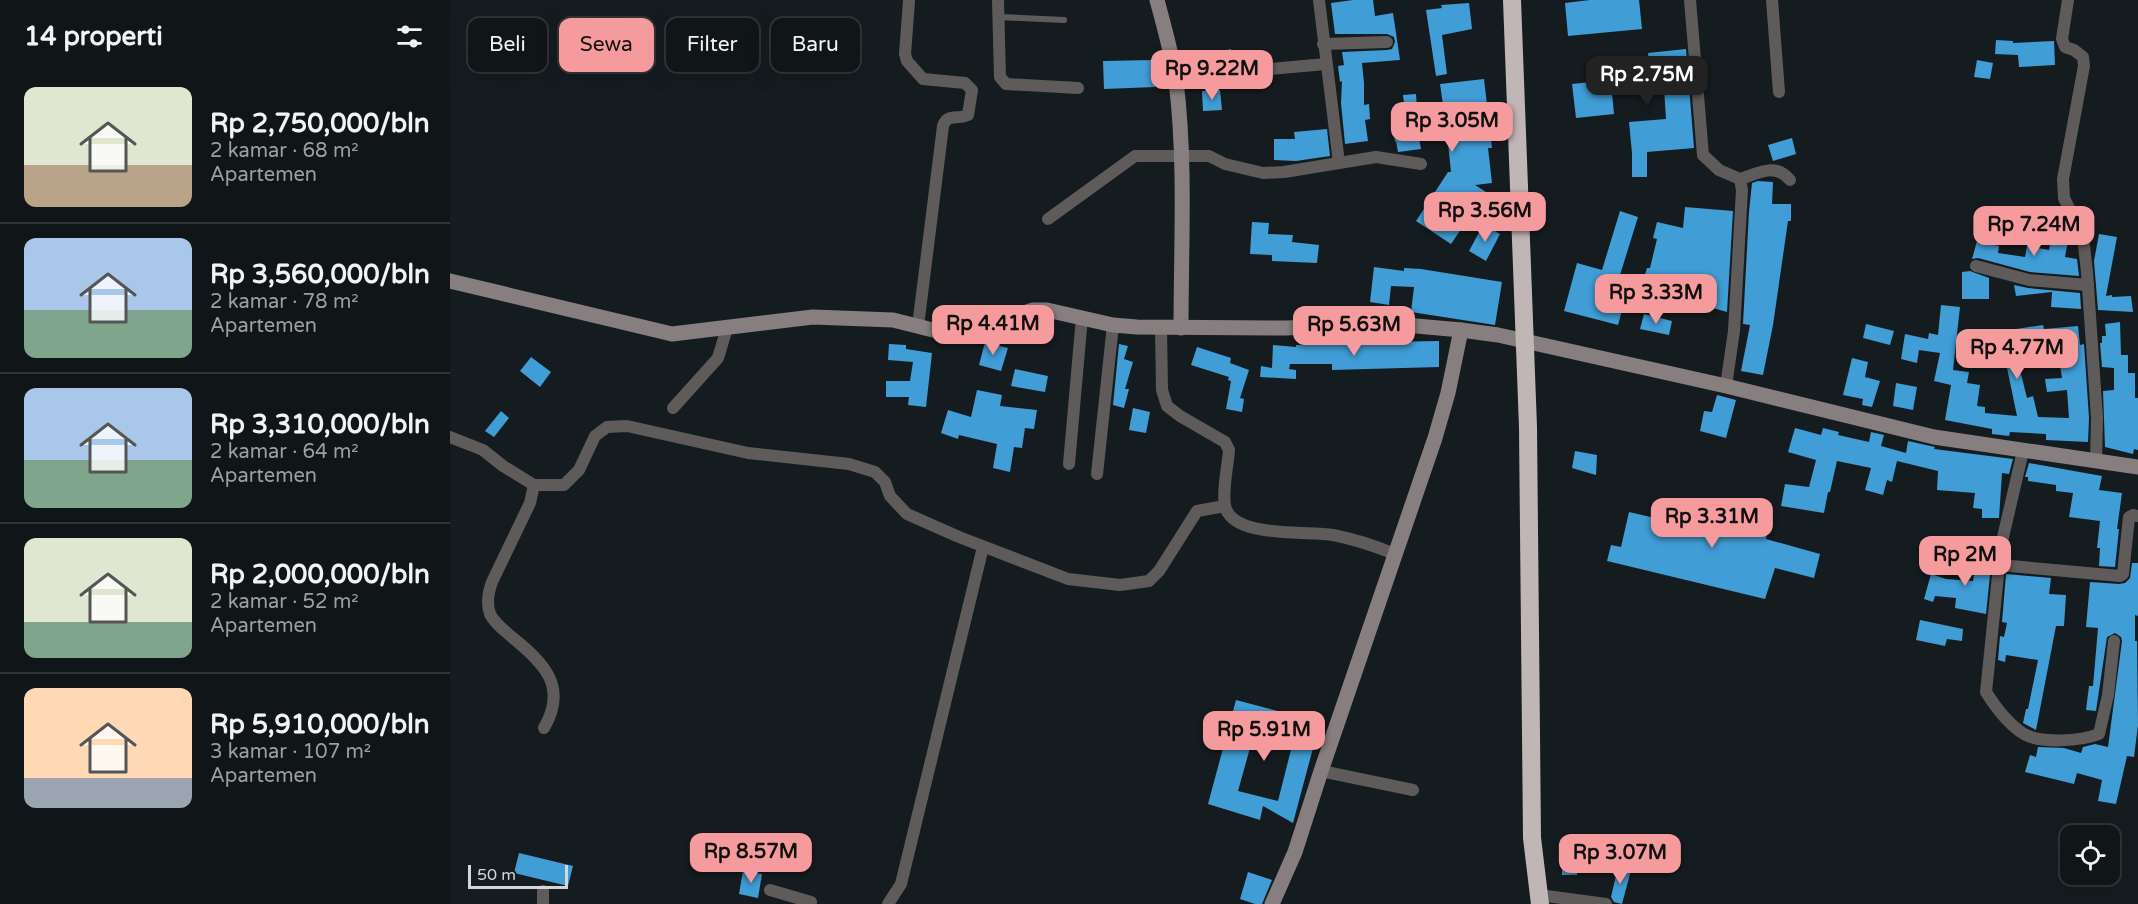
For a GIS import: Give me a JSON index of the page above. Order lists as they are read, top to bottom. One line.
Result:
{"scale_bar":"50 m","page":{"heading":"14 properti","chip":["Beli","Sewa","Filter","Baru"],"price":["Rp 9.22M","Rp 2.75M","Rp 3.05M","Rp 3.56M","Rp 7.24M","Rp 3.33M","Rp 4.41M","Rp 5.63M","Rp 4.77M","Rp 3.31M","Rp 2M","Rp 5.91M","Rp 8.57M","Rp 3.07M"],"list":[{"name":"Rp 2,750,000/bln","note":"2 kamar · 68 m² · Apartemen"},{"name":"Rp 3,560,000/bln","note":"2 kamar · 78 m² · Apartemen"},{"name":"Rp 3,310,000/bln","note":"2 kamar · 64 m² · Apartemen"},{"name":"Rp 2,000,000/bln","note":"2 kamar · 52 m² · Apartemen"},{"name":"Rp 5,910,000/bln","note":"3 kamar · 107 m² · Apartemen"}],"scale":"50 m"}}
